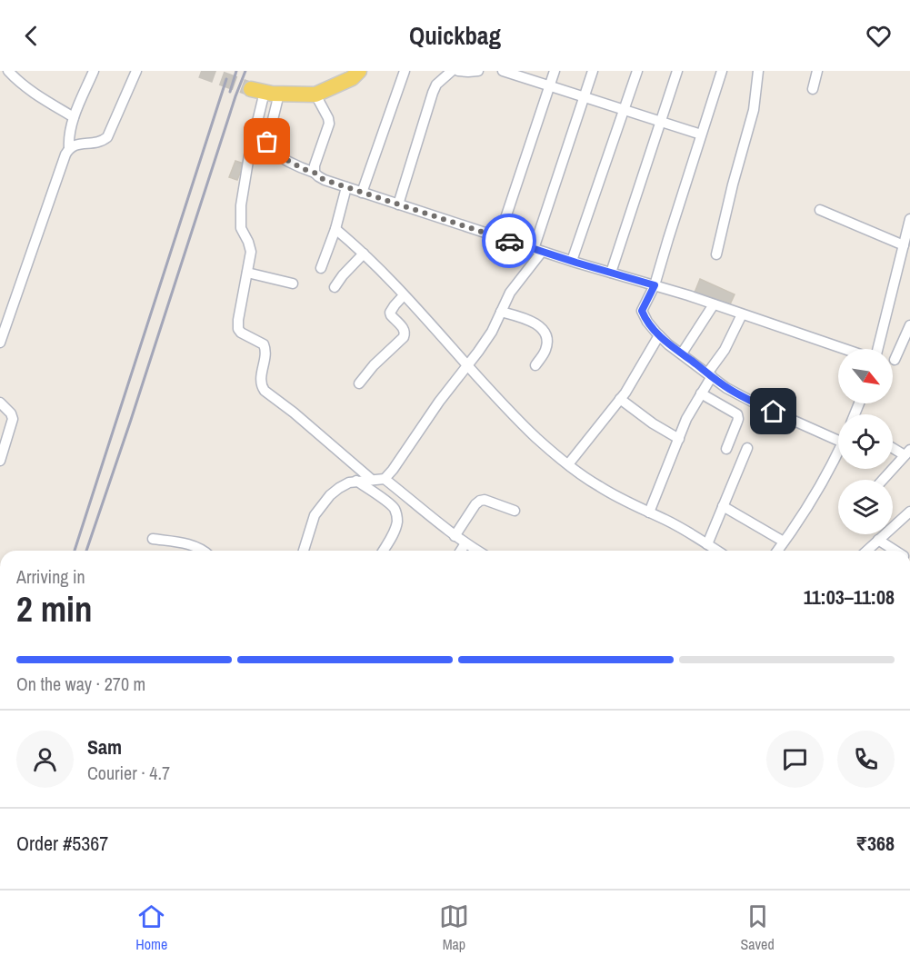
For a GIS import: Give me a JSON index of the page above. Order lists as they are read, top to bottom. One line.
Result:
{"north":"bottom right","page":{"header":"Quickbag","heading":["2 min","Arriving in","11:03–11:08"],"panel":["Sam","Courier · 4.7","Order #5367","₹368"],"bar":"On the way · 270 m","tabs":["Home","Map","Saved"]}}
